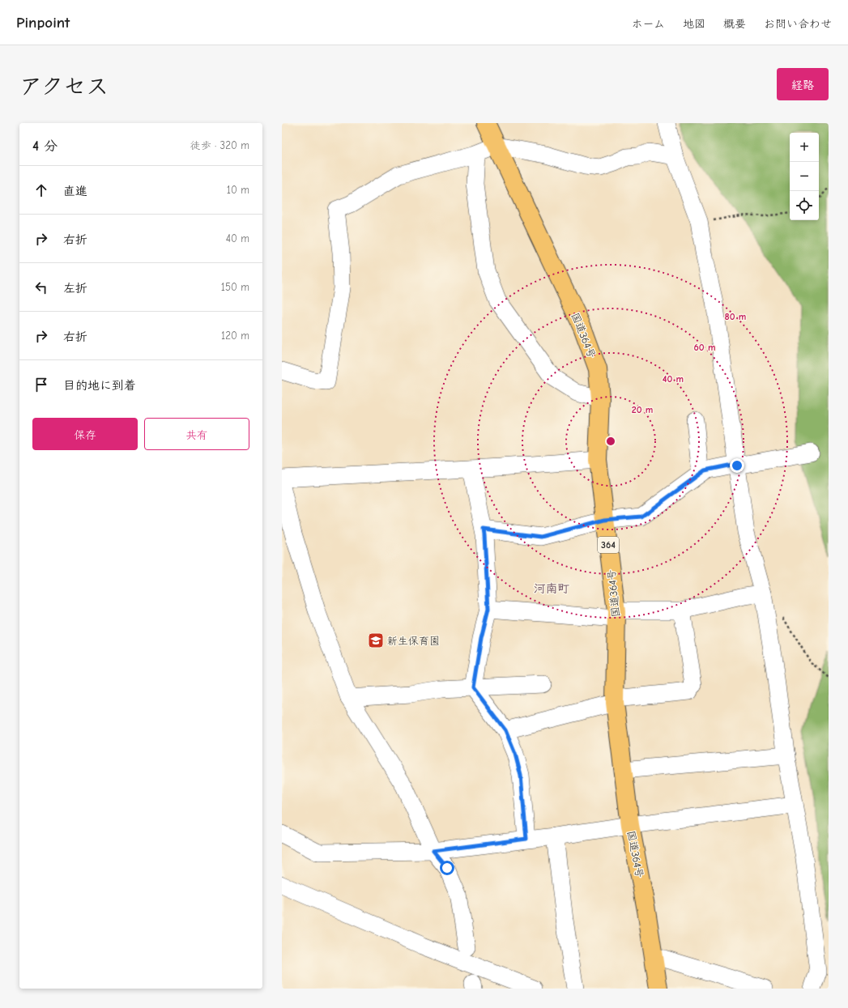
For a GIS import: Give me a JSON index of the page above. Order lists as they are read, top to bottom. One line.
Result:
{"streets":{"highway":["国道364号","364"]},"districts":["河南町"],"places":{"school or university":["新生保育園"]},"page":{"header":"Pinpoint","nav":["ホーム","地図","概要","お問い合わせ"],"title":"アクセス","buttons":["経路",["保存","共有"]],"heading":["4 分","徒歩 · 320 m"],"map_buttons":["+","−"],"list":[["直進","10 m"],["右折","40 m"],["左折","150 m"],["右折","120 m"],"目的地に到着"]},"rings":["80 m","60 m","40 m","20 m"]}
